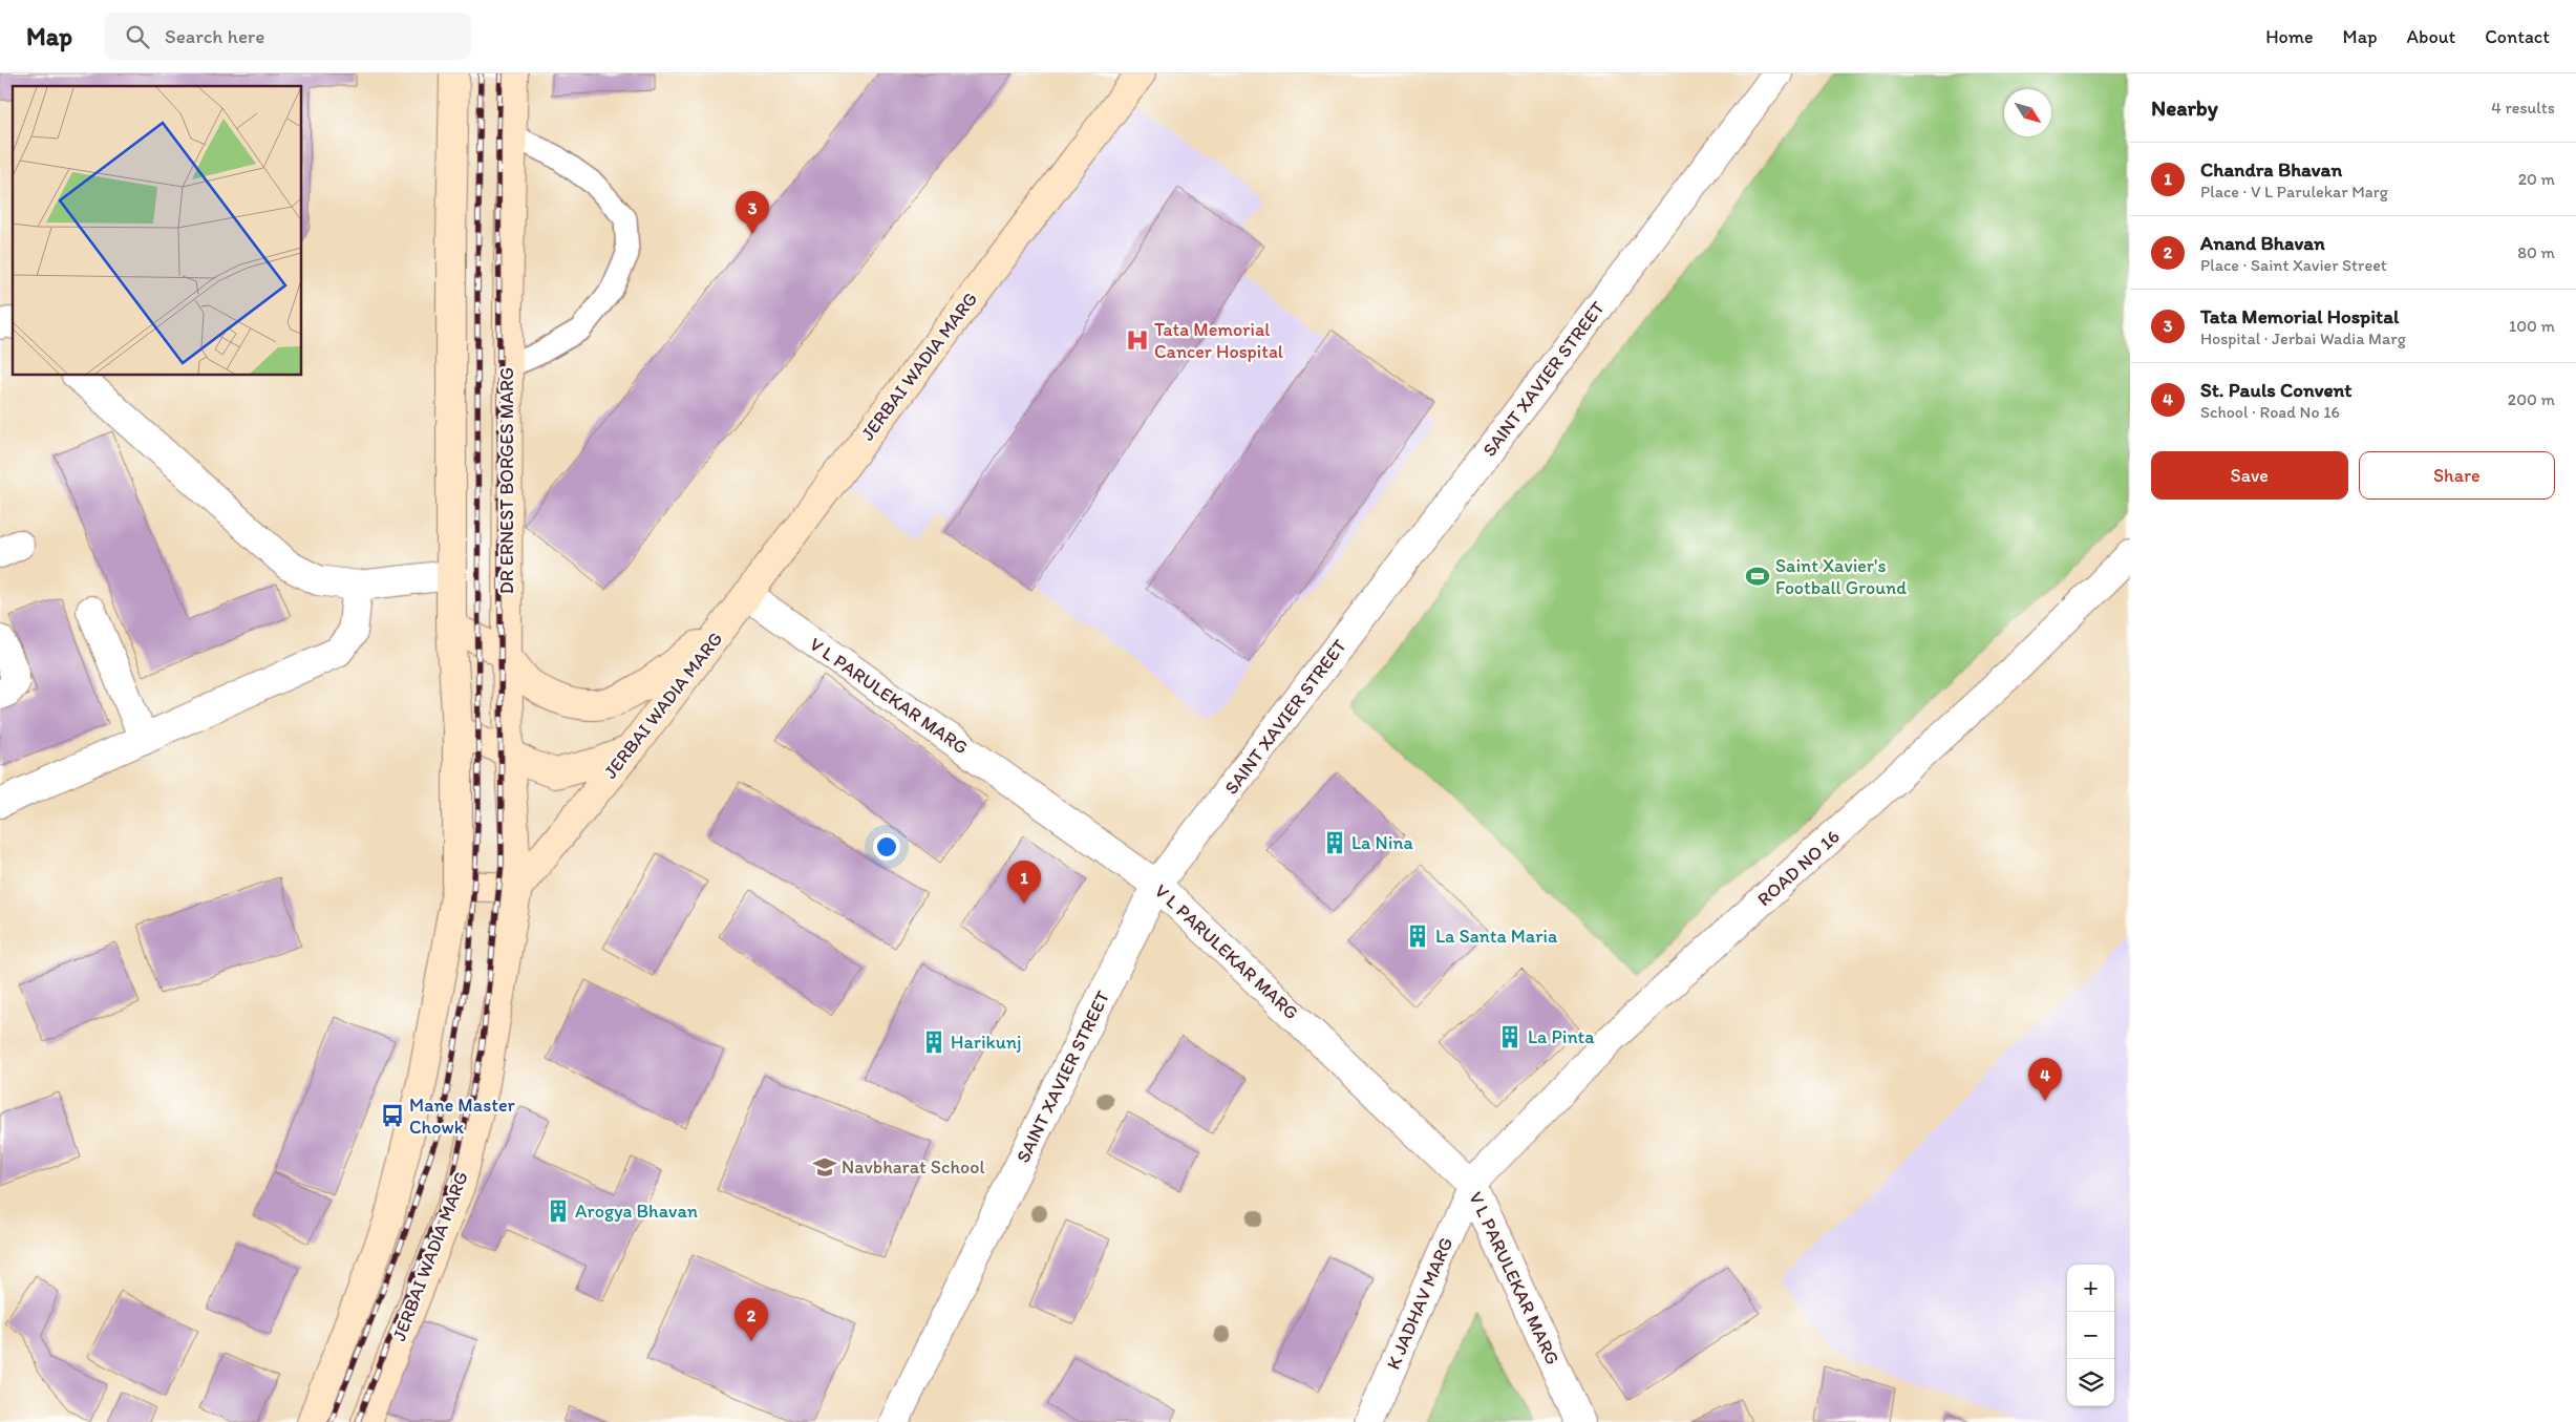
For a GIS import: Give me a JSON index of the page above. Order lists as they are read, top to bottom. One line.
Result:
{"streets":{"main road":["JERBAI WADIA MARG","DR ERNEST BORGES MARG"],"street":["SAINT XAVIER STREET","V L PARULEKAR MARG","ROAD NO 16","K JADHAV MARG"]},"crossings":[["JERBAI WADIA MARG","DR ERNEST BORGES MARG"],["JERBAI WADIA MARG","V L PARULEKAR MARG"],["SAINT XAVIER STREET","V L PARULEKAR MARG"],["V L PARULEKAR MARG","ROAD NO 16"],["V L PARULEKAR MARG","K JADHAV MARG"],["ROAD NO 16","K JADHAV MARG"]],"places":{"hospital":["Tata Memorial Cancer Hospital"],"sports":["Saint Xavier's Football Ground"],"building":["La Nina","La Santa Maria","La Pinta","Harikunj","Arogya Bhavan"],"bus stop":["Mane Master Chowk"],"school or university":["Navbharat School"]},"north":"bottom right","page":{"header":"Map","search":"Search here","nav":["Home","Map","About","Contact"],"heading":["Nearby","4 results"],"list":[{"mark":"1","name":"Chandra Bhavan","note":"Place · V L Parulekar Marg","value":"20 m"},{"mark":"2","name":"Anand Bhavan","note":"Place · Saint Xavier Street","value":"80 m"},{"mark":"3","name":"Tata Memorial Hospital","note":"Hospital · Jerbai Wadia Marg","value":"100 m"},{"mark":"4","name":"St. Pauls Convent","note":"School · Road No 16","value":"200 m"}],"pins":["3","1","4","2"],"buttons":["Save","Share"],"map_buttons":["+","−"]}}
